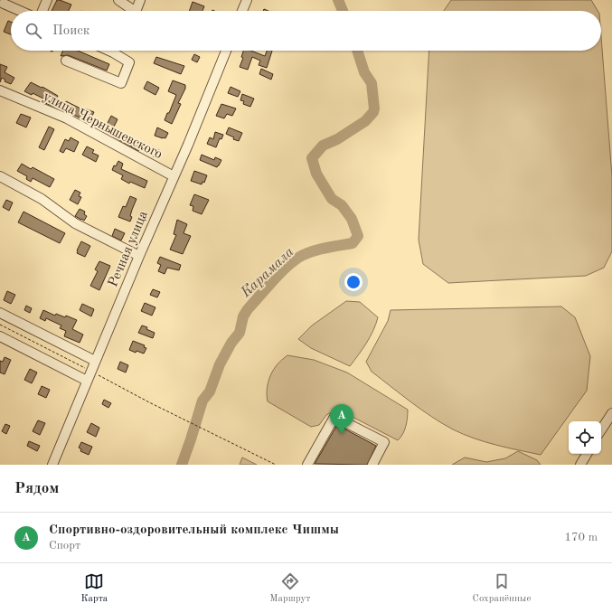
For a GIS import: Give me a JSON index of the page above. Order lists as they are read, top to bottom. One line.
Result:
{"streets":{"street":["улица Чернышевского","Речная улица"]},"crossings":[["улица Чернышевского","Речная улица"]],"water":["Карамала"],"page":{"search":"Поиск","pins":"A","heading":"Рядом","list":[{"mark":"A","name":"Спортивно-оздоровительный комплекс Чишмы","note":"Спорт","value":"170 m"}],"nav":["Карта","Маршрут","Сохранённые"]}}
